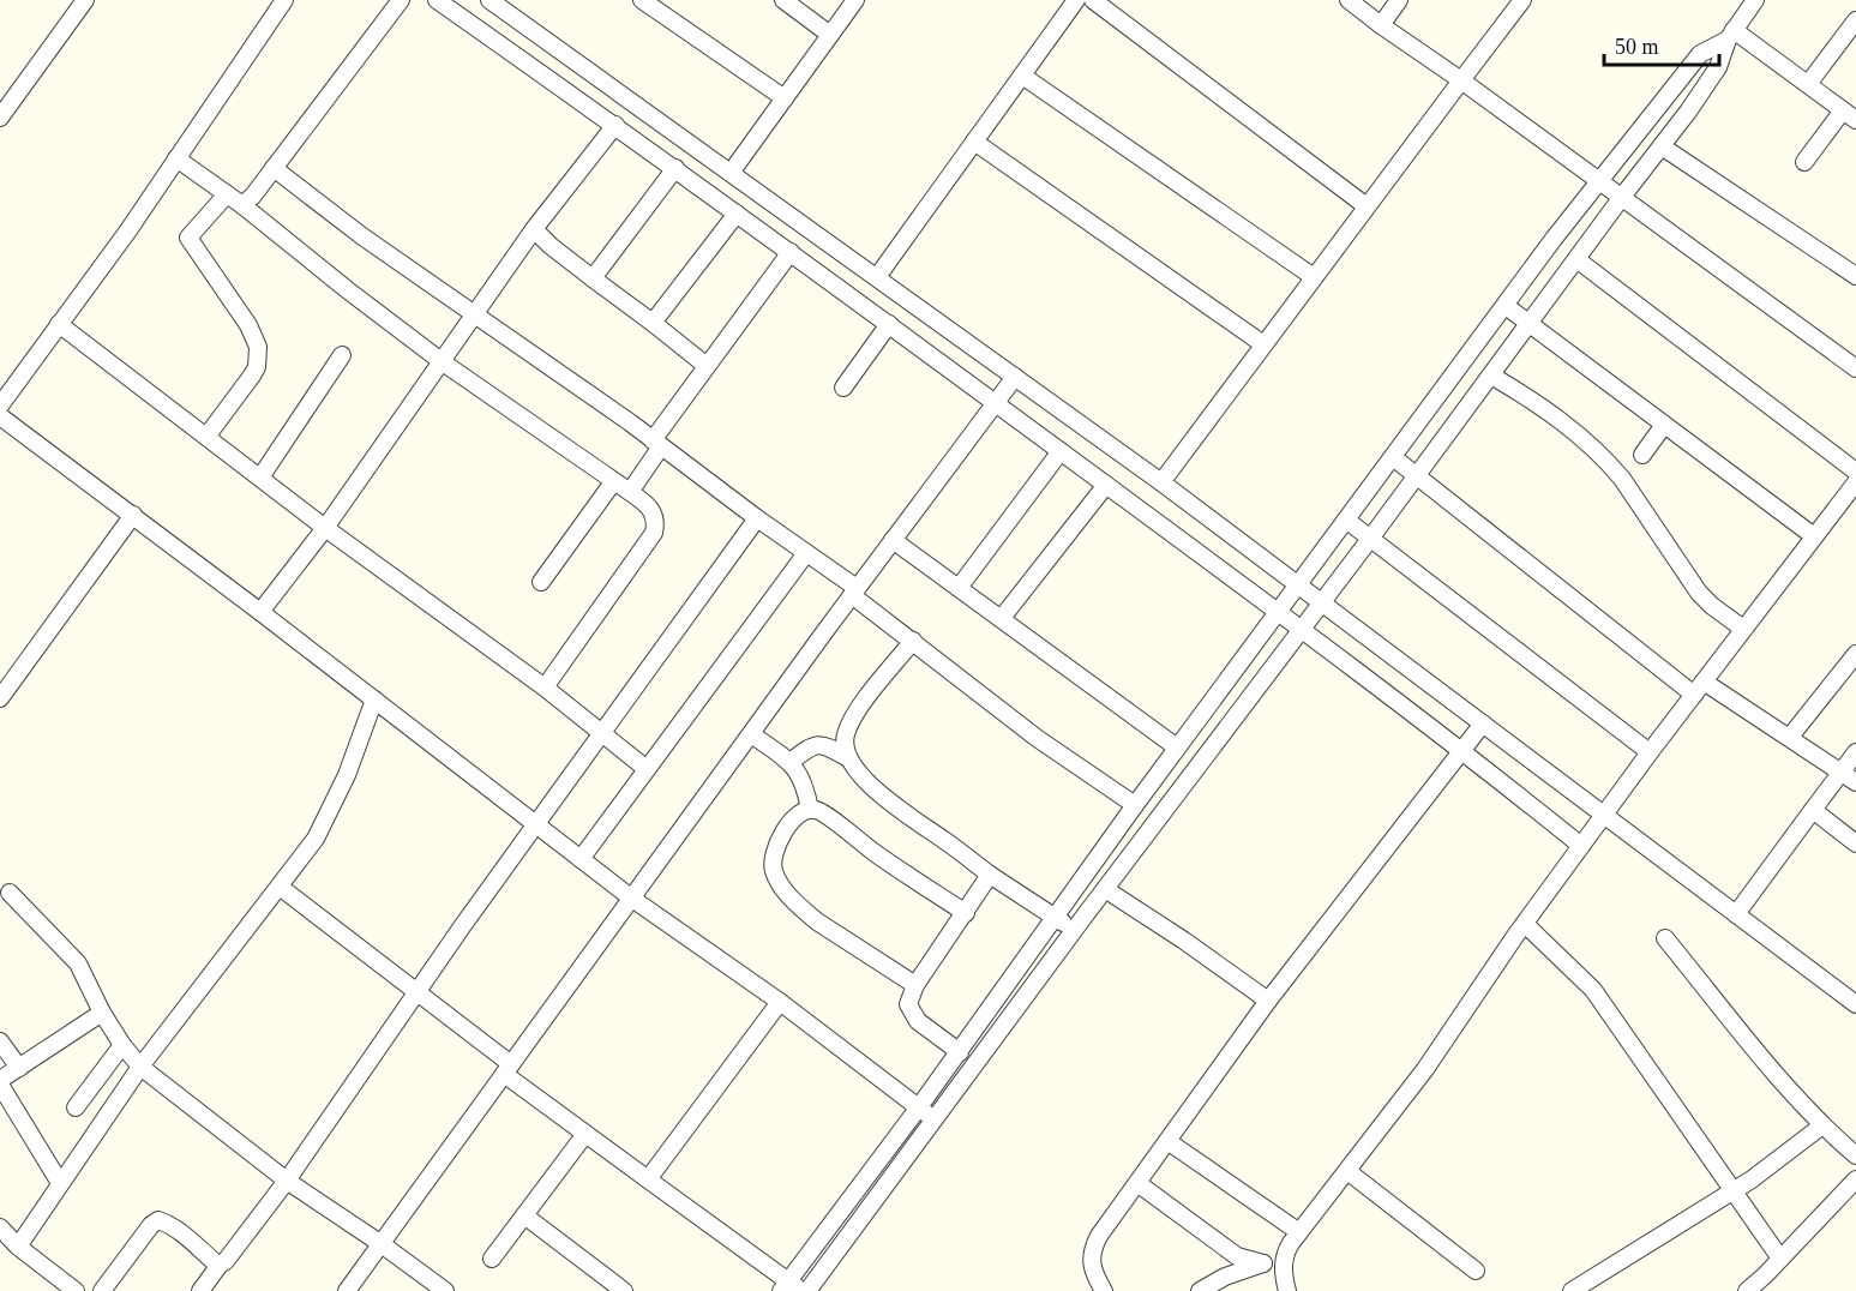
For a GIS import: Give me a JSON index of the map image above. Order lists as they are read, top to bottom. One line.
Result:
{"scale_bar":"50 m"}
